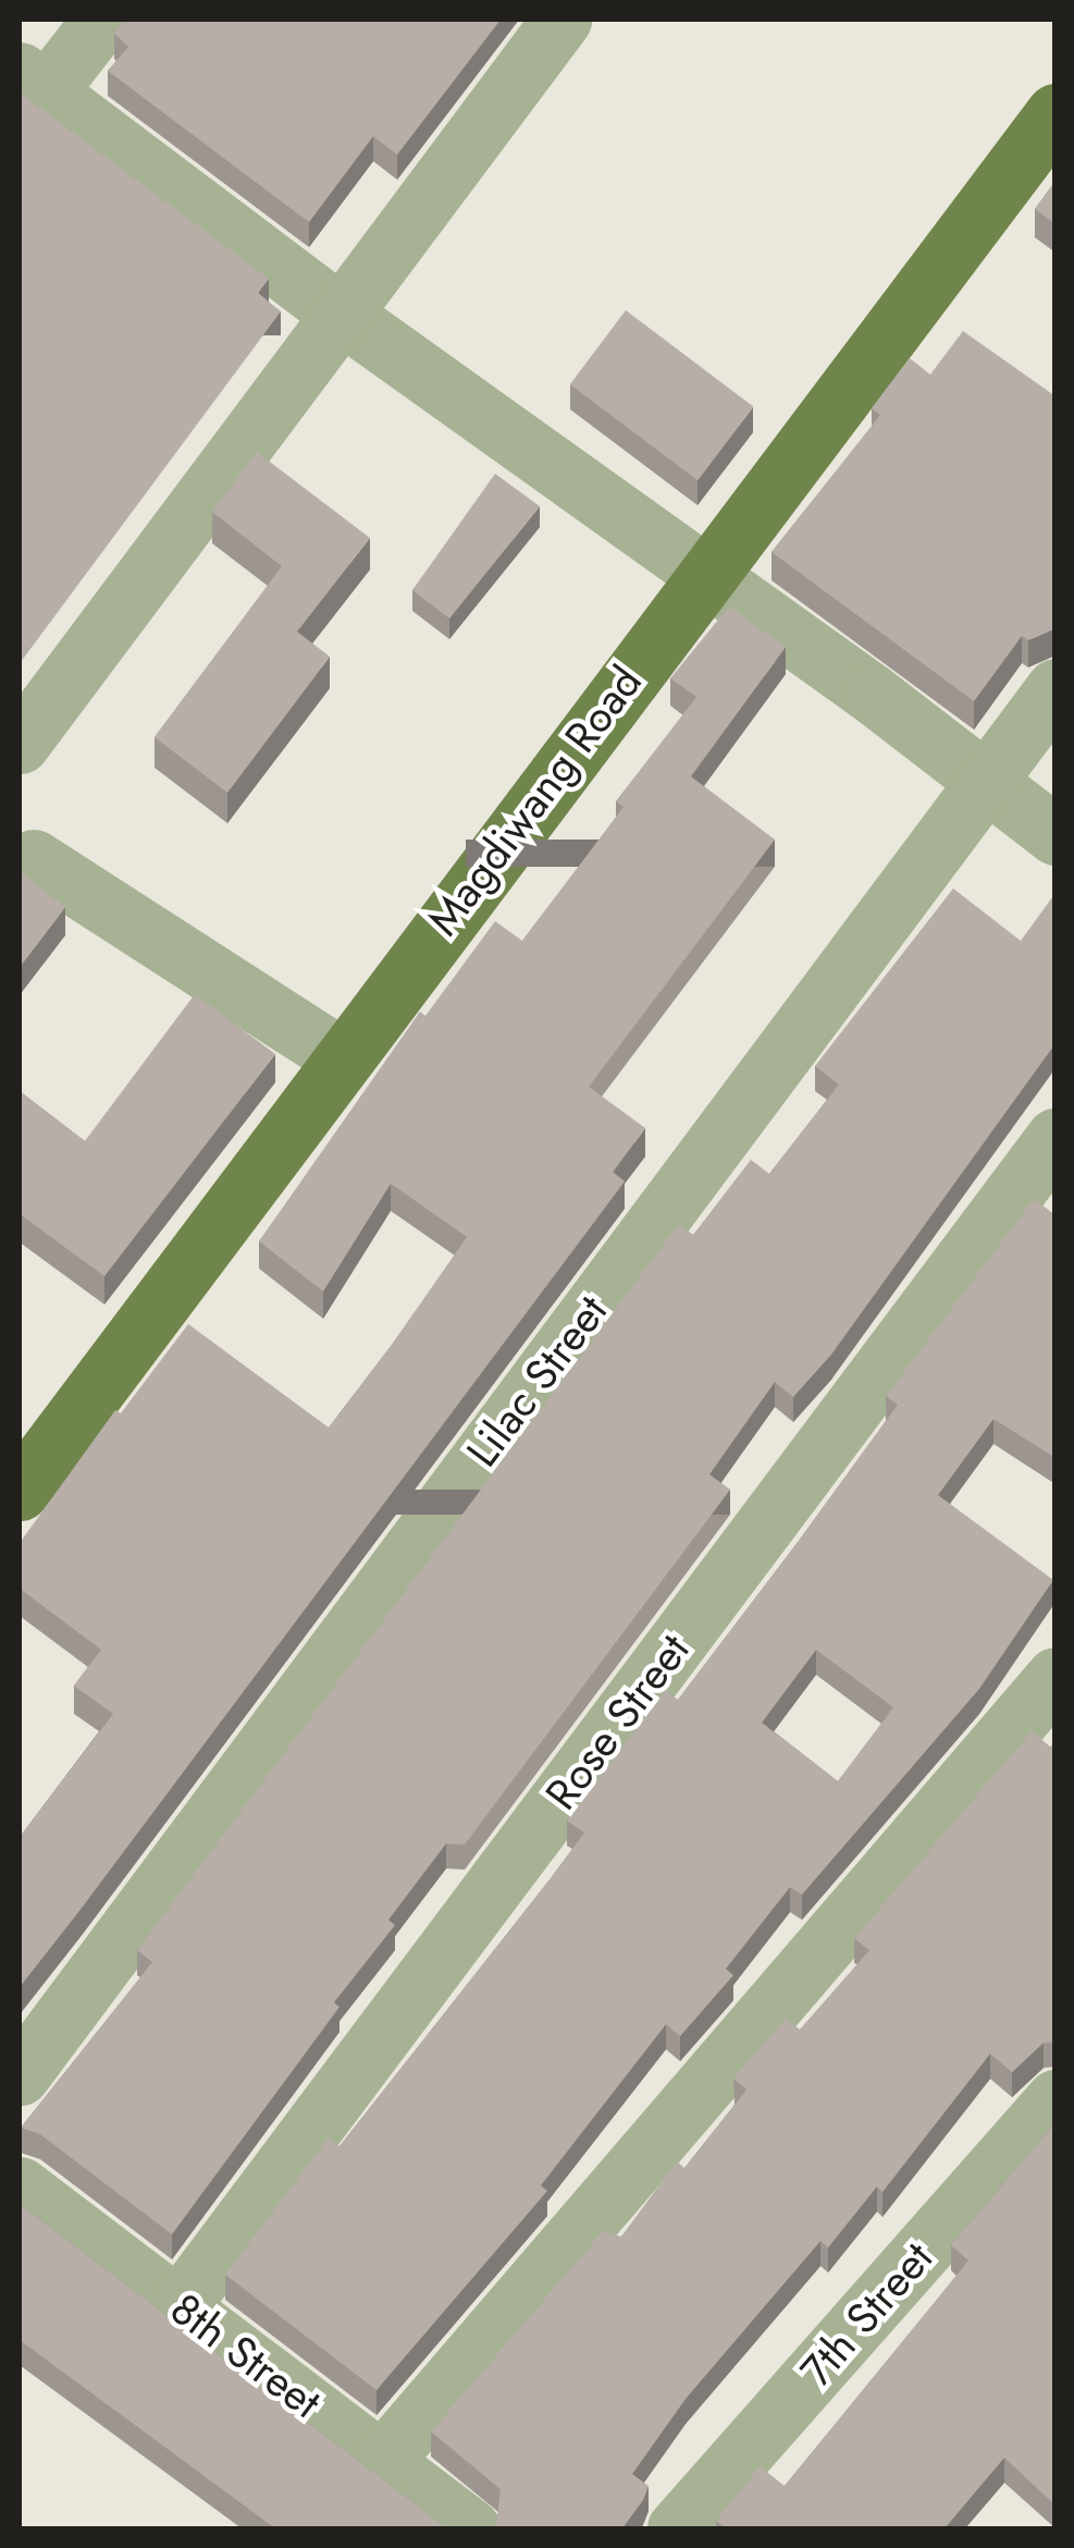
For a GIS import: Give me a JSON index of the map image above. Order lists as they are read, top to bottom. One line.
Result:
{"streets":{"main road":["Magdiwang Road"],"street":["Lilac Street","Rose Street","7th Street","8th Street"]},"crossings":[["Rose Street","8th Street"]]}
